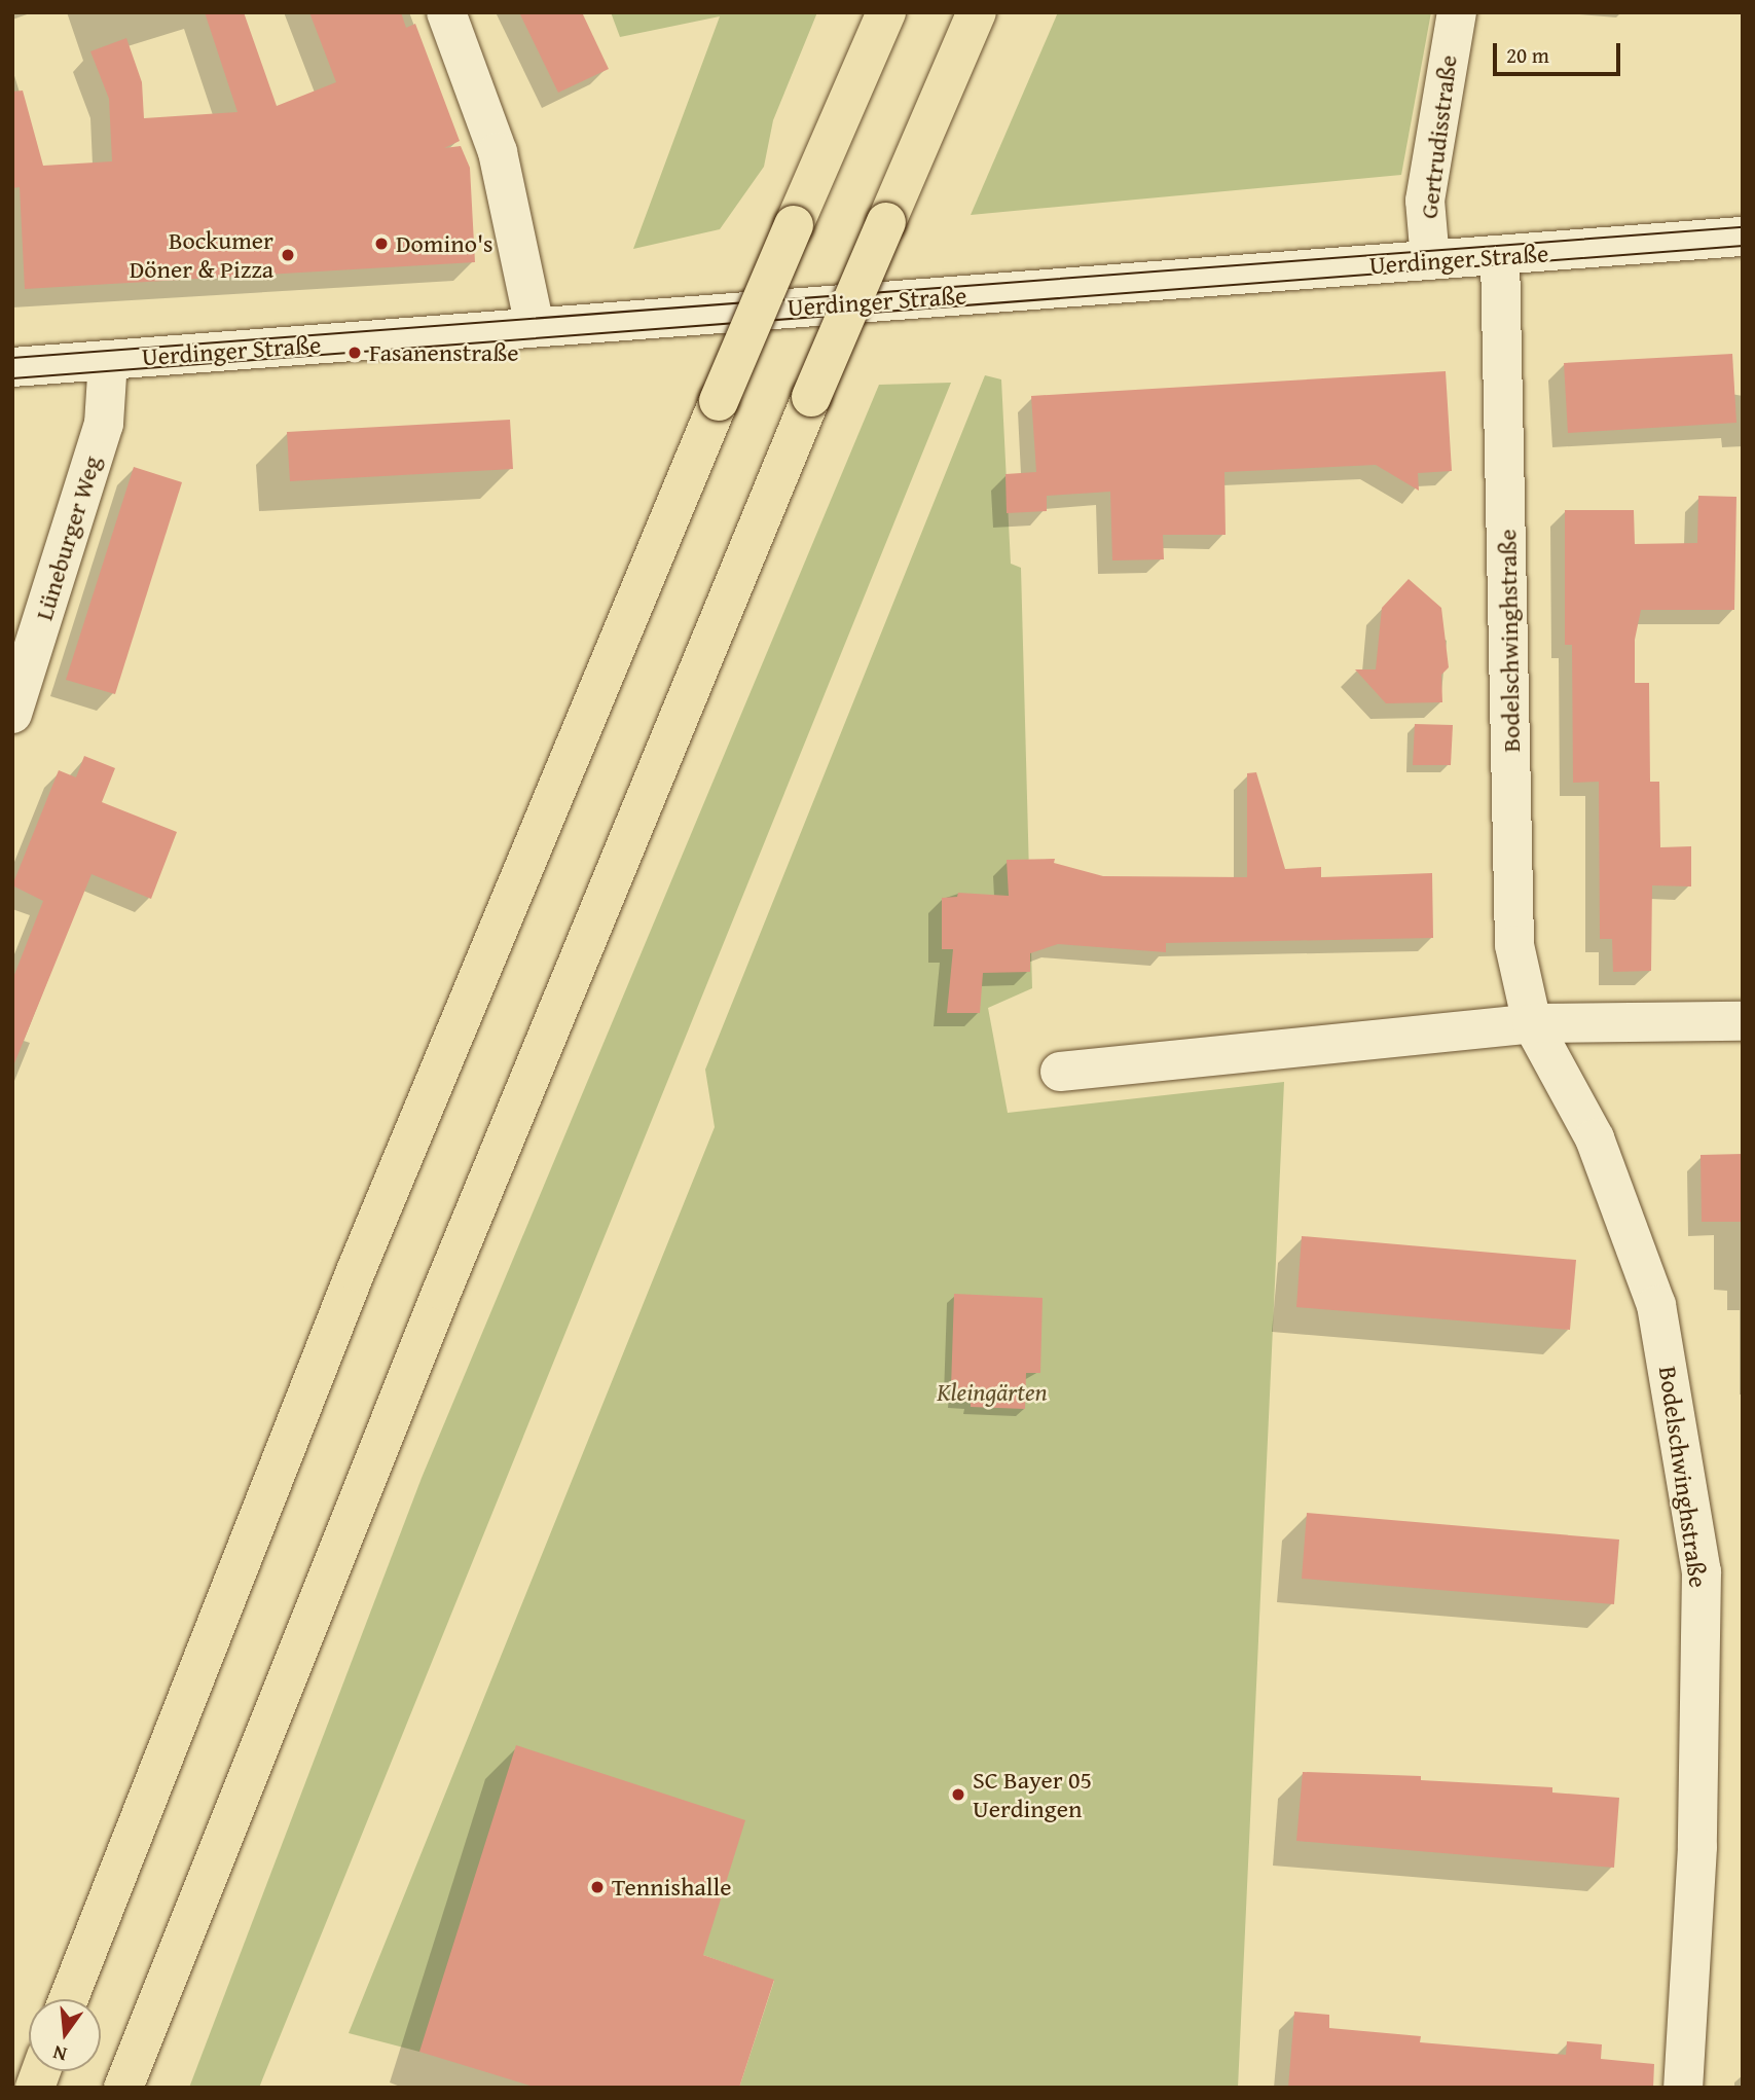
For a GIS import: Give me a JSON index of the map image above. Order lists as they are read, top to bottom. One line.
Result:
{"streets":{"street":["Gertrudisstraße","Uerdinger Straße","Lüneburger Weg","Bodelschwinghstraße"]},"crossings":[["Gertrudisstraße","Uerdinger Straße"],["Uerdinger Straße","Lüneburger Weg"],["Uerdinger Straße","Bodelschwinghstraße"]],"parks":["Kleingärten"],"places":["Domino's","Bockumer Döner & Pizza","Fasanenstraße","SC Bayer 05 Uerdingen","Tennishalle"],"scale_bar":"20 m","north":"bottom"}
